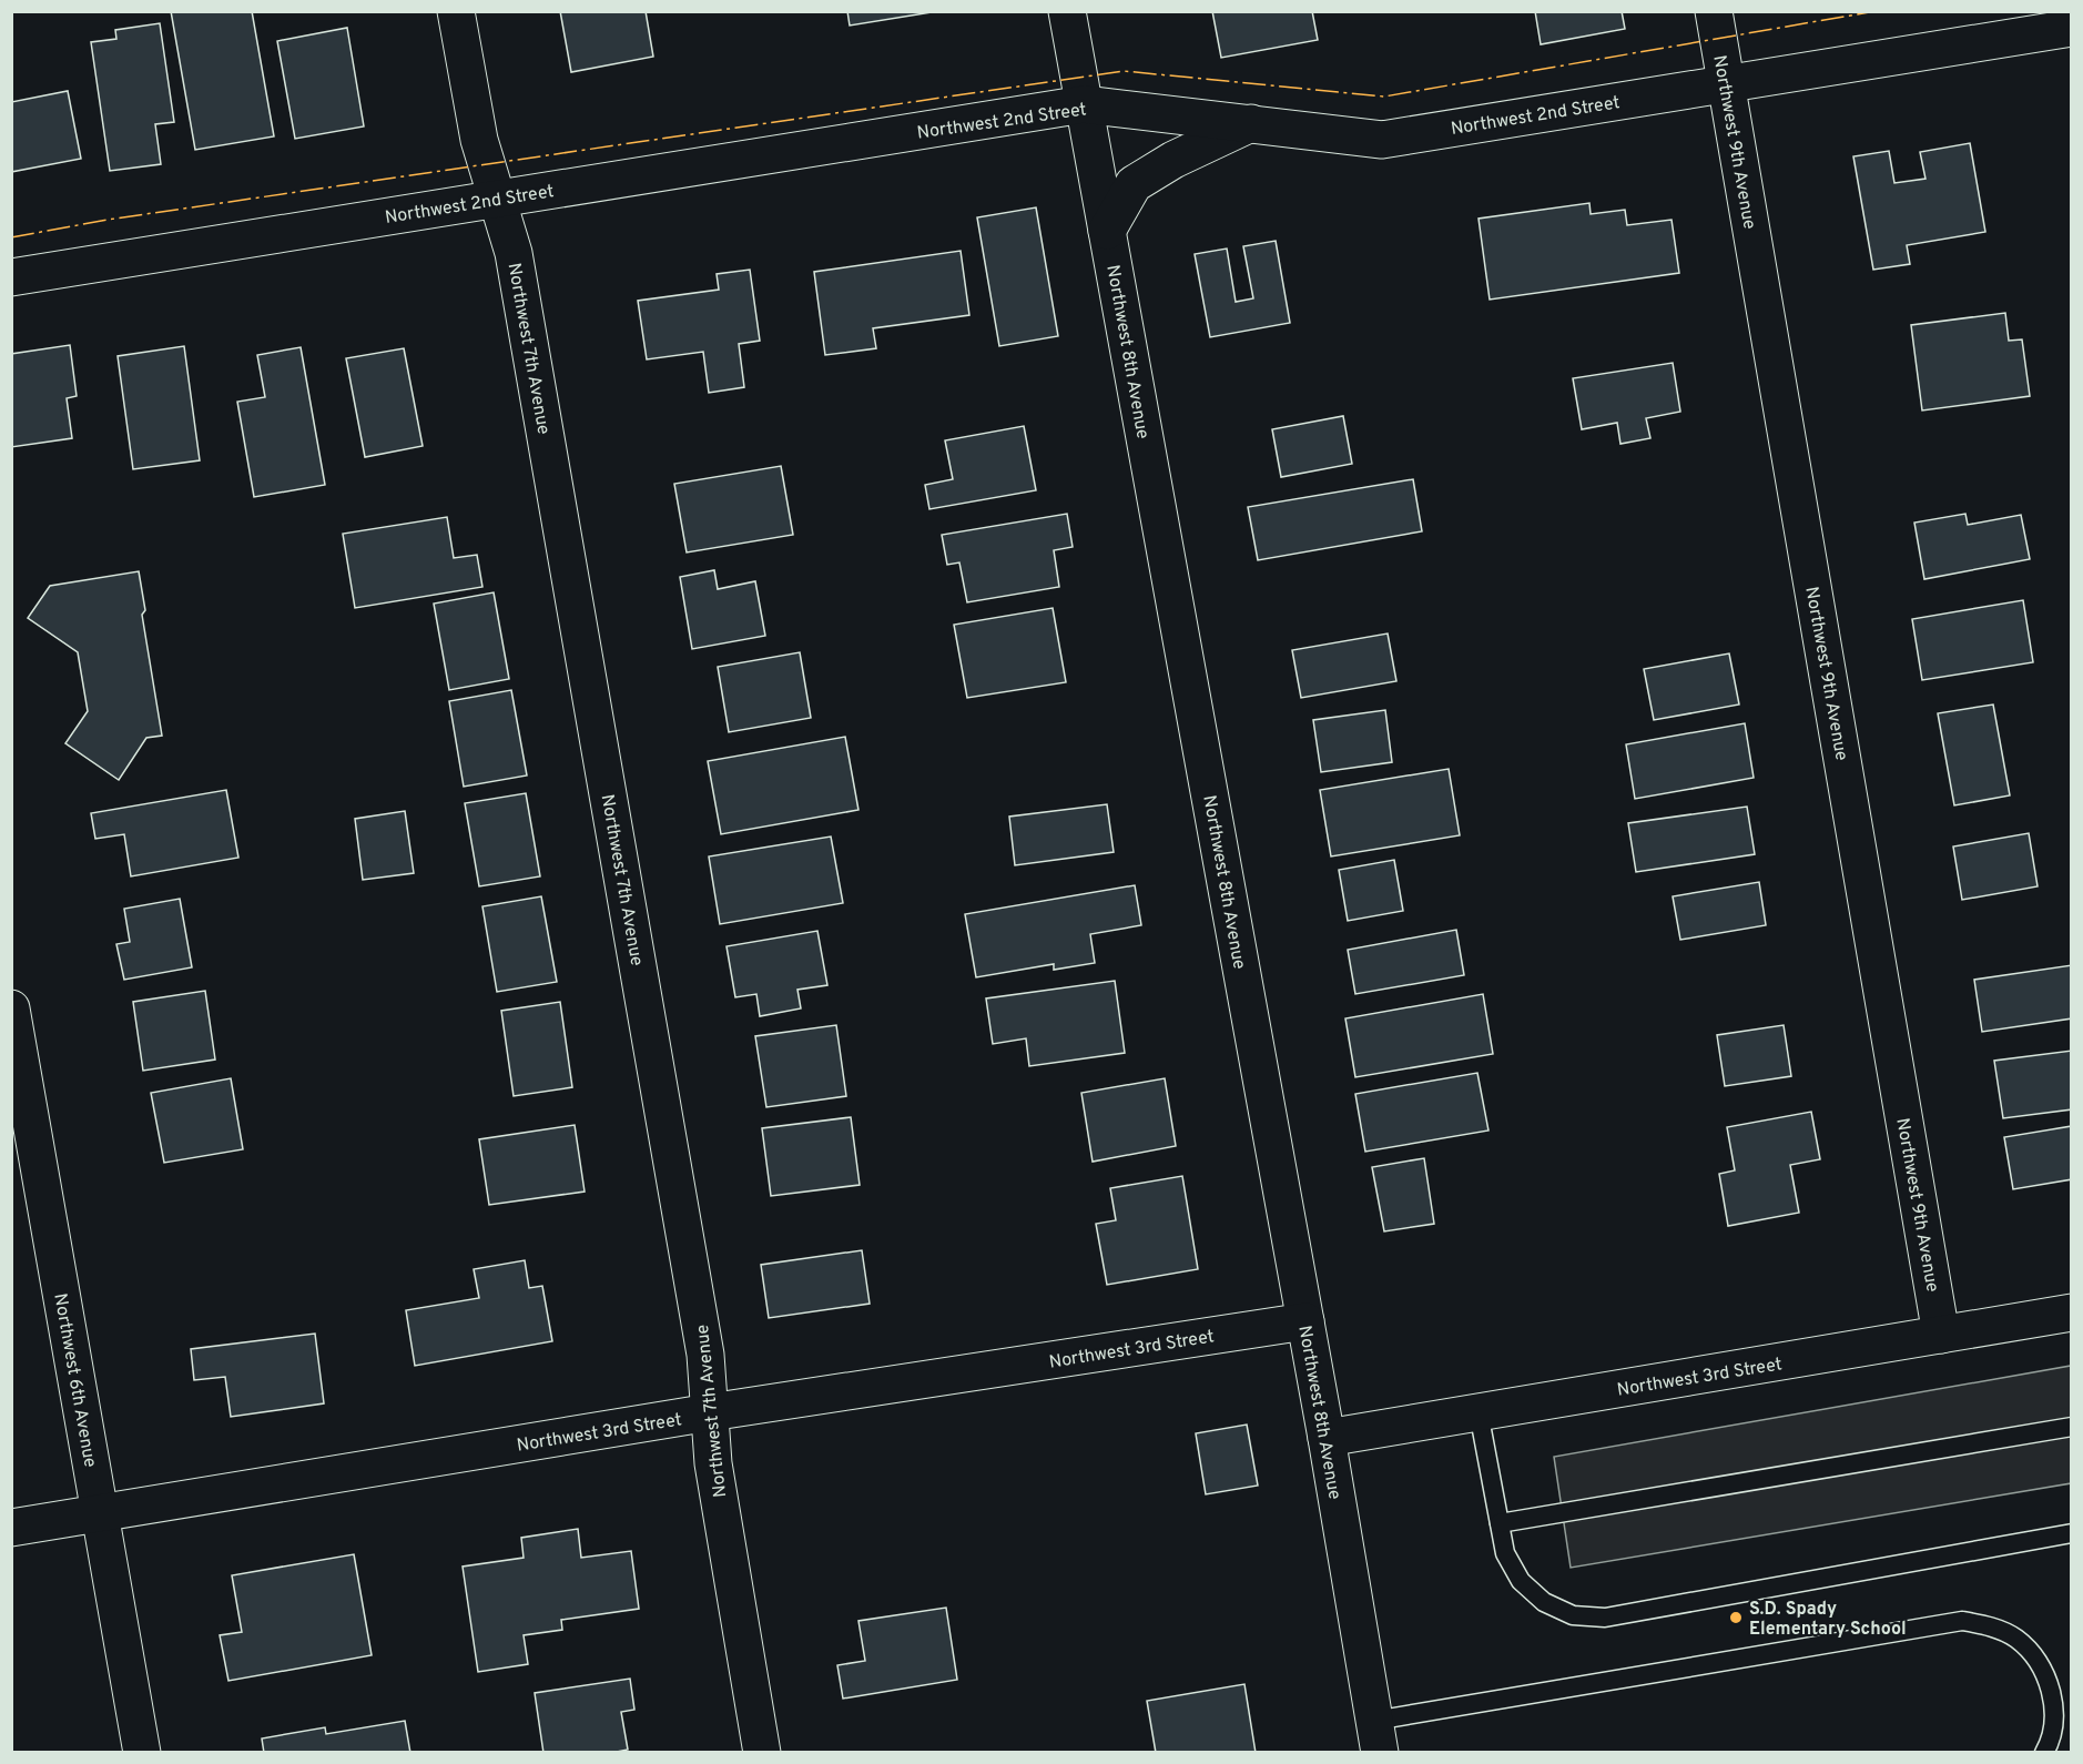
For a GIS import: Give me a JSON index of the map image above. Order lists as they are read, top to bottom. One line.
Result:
{"streets":{"street":["Northwest 2nd Street","Northwest 9th Avenue","Northwest 7th Avenue","Northwest 8th Avenue","Northwest 3rd Street","Northwest 6th Avenue"]},"crossings":[["Northwest 2nd Street","Northwest 9th Avenue"],["Northwest 2nd Street","Northwest 7th Avenue"],["Northwest 2nd Street","Northwest 8th Avenue"],["Northwest 9th Avenue","Northwest 3rd Street"],["Northwest 7th Avenue","Northwest 3rd Street"],["Northwest 8th Avenue","Northwest 3rd Street"],["Northwest 3rd Street","Northwest 6th Avenue"]],"places":["S.D. Spady Elementary School"]}
